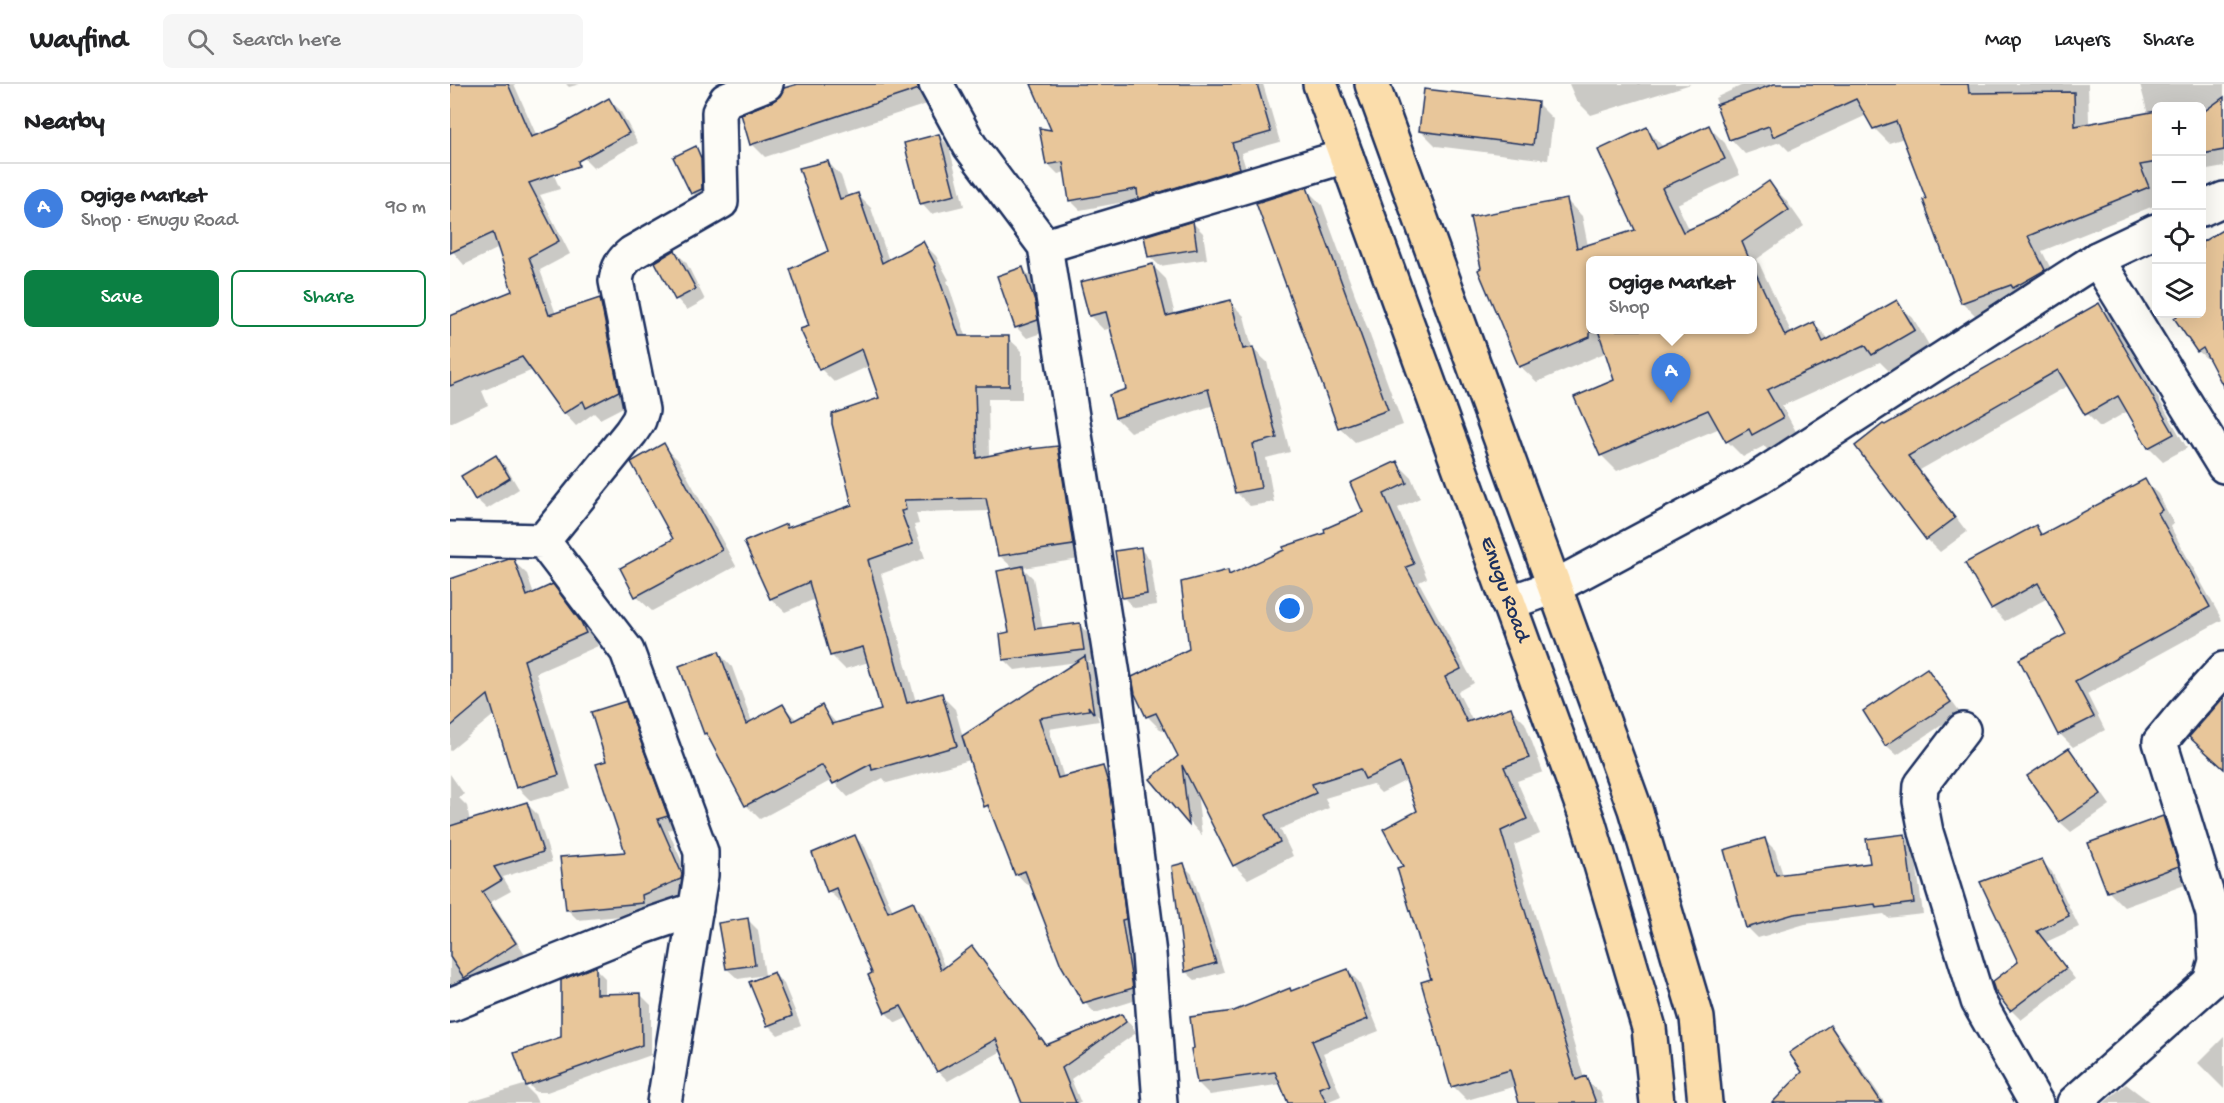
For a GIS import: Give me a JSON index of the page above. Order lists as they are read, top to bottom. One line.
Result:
{"streets":{"main road":["Enugu Road"]},"page":{"header":"Wayfind","search":"Search here","nav":["Map","Layers","Share"],"heading":"Nearby","map_buttons":["+","−"],"list":[{"mark":"A","name":"Ogige Market","note":"Shop · Enugu Road","value":"90 m"}],"buttons":["Save","Share"],"popup":["Ogige Market","Shop"],"pins":"A"}}
